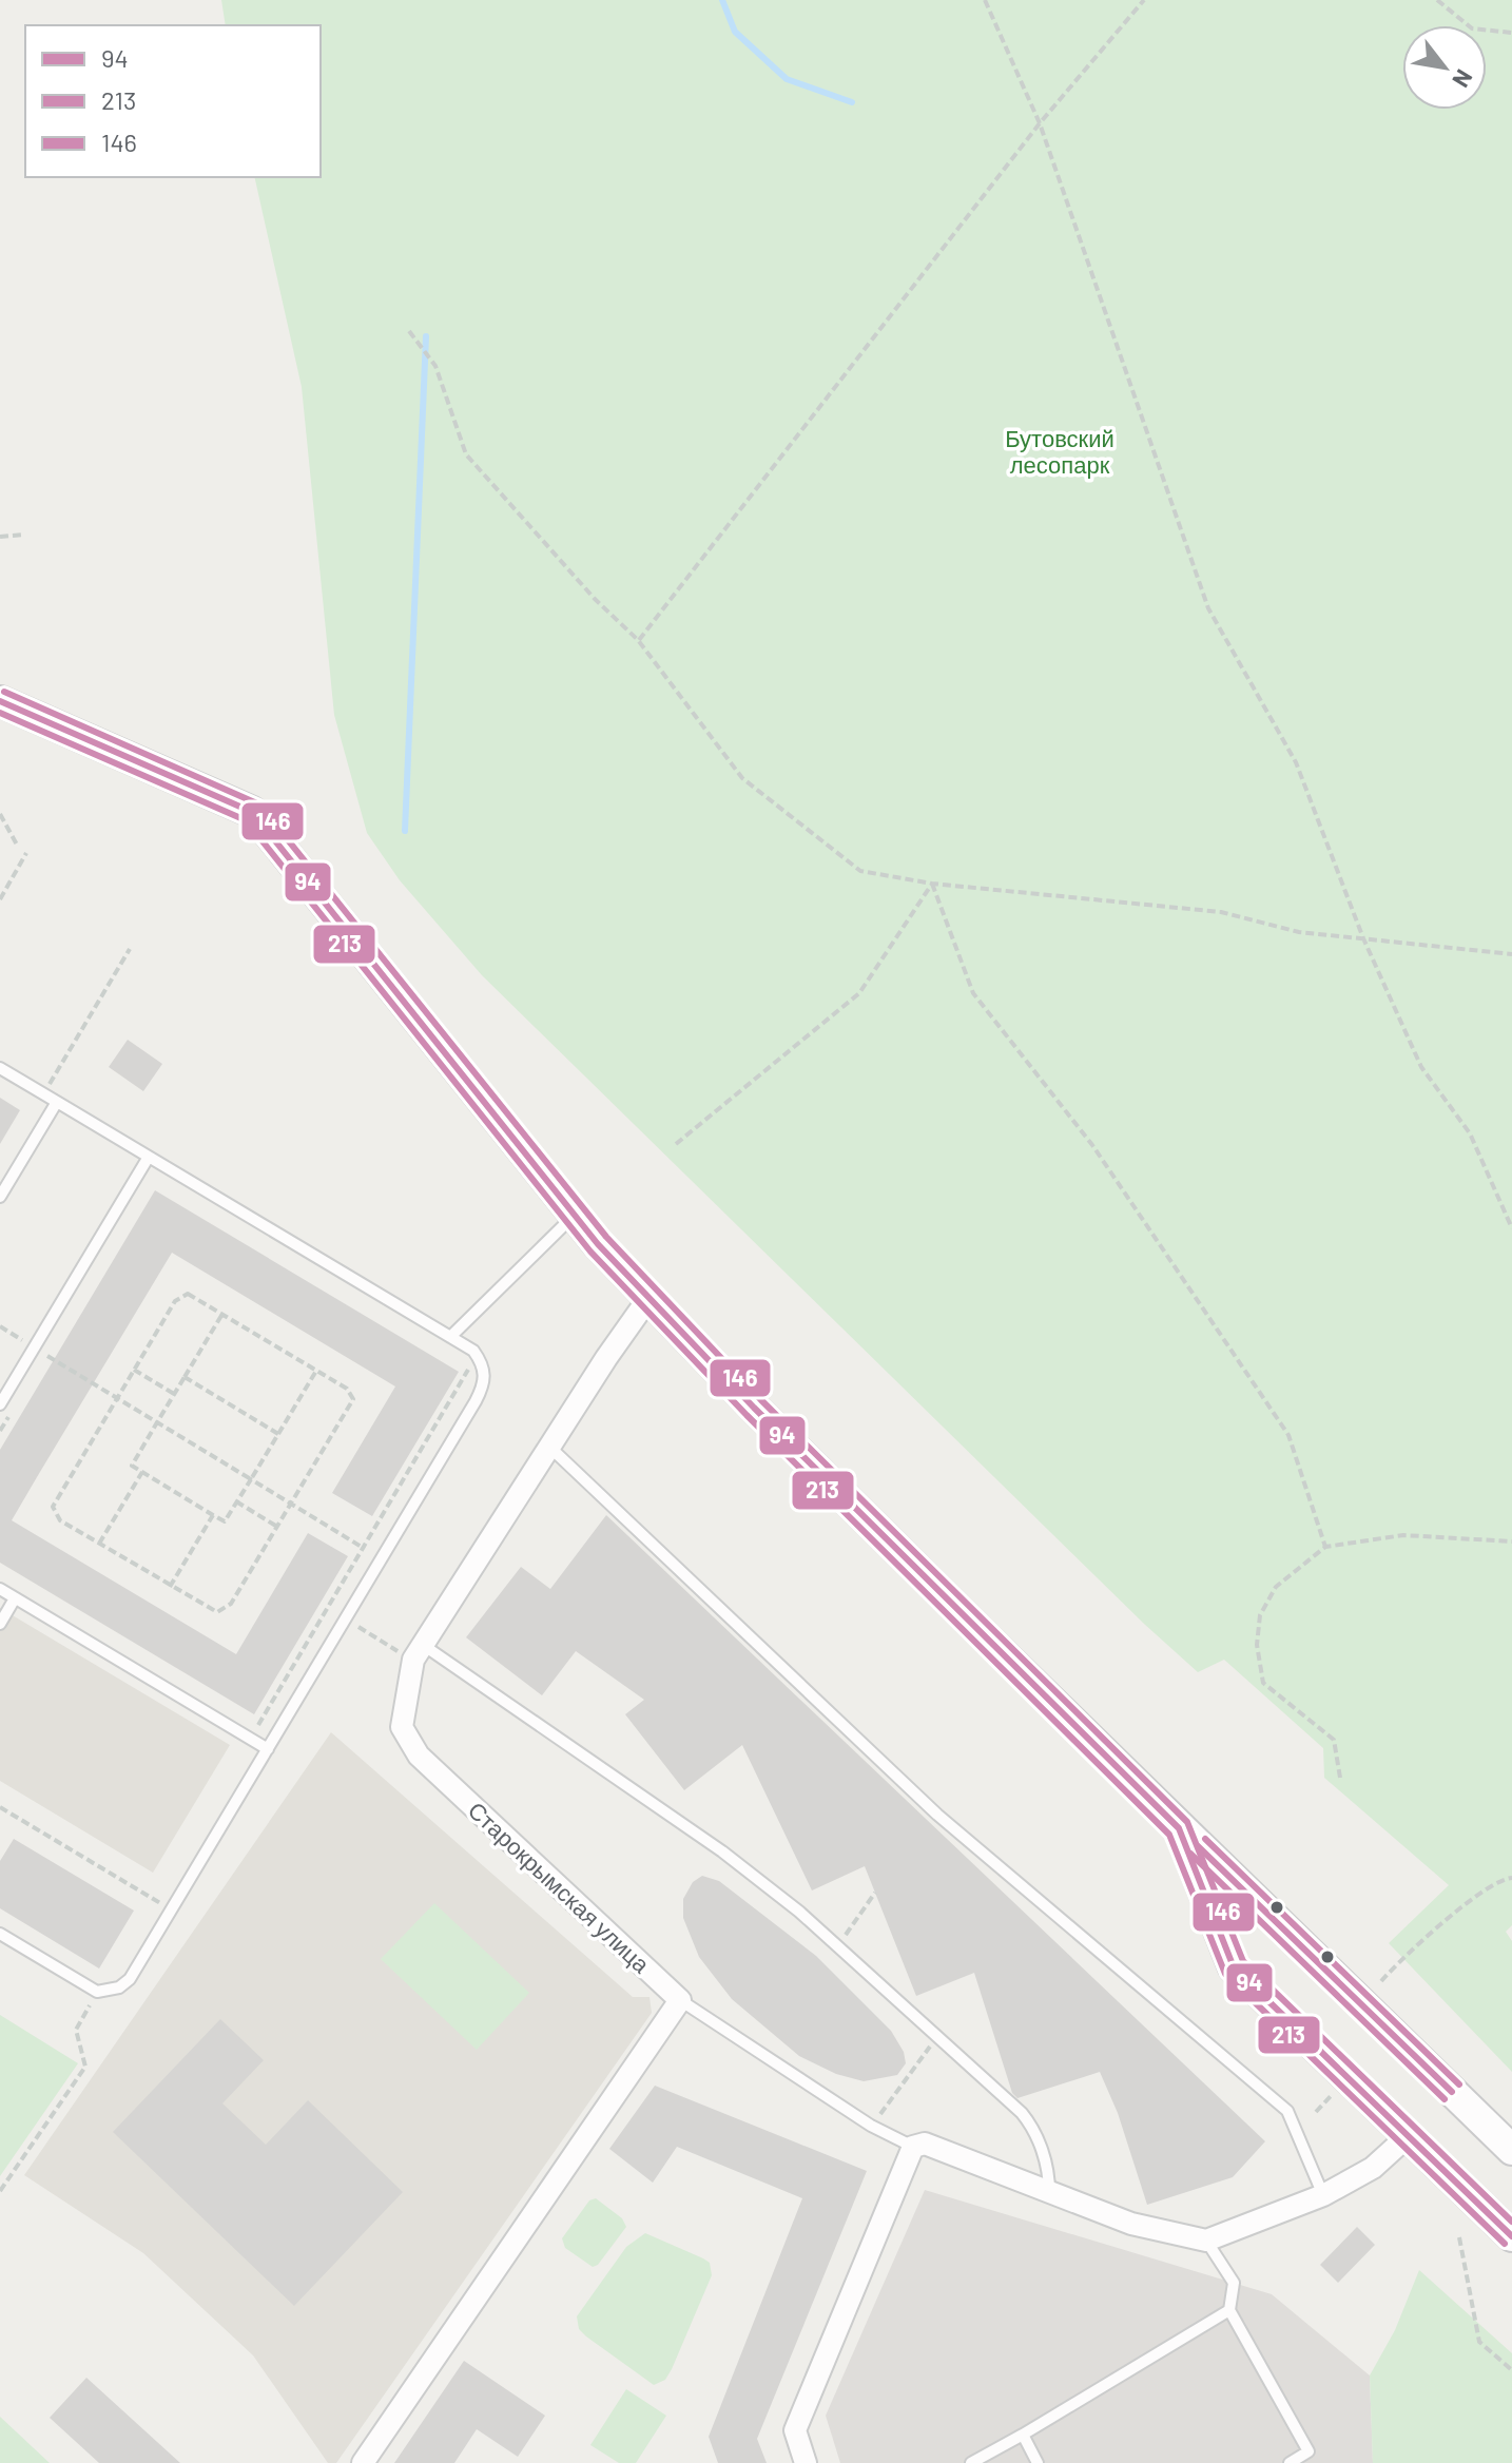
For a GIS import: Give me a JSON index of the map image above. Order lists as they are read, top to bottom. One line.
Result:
{"streets":{"street":["Старокрымская улица"]},"parks":["Бутовский лесопарк"],"lines":["transit line 146","transit line 94","transit line 213"],"legend":["94","213","146"],"north":"bottom right"}
